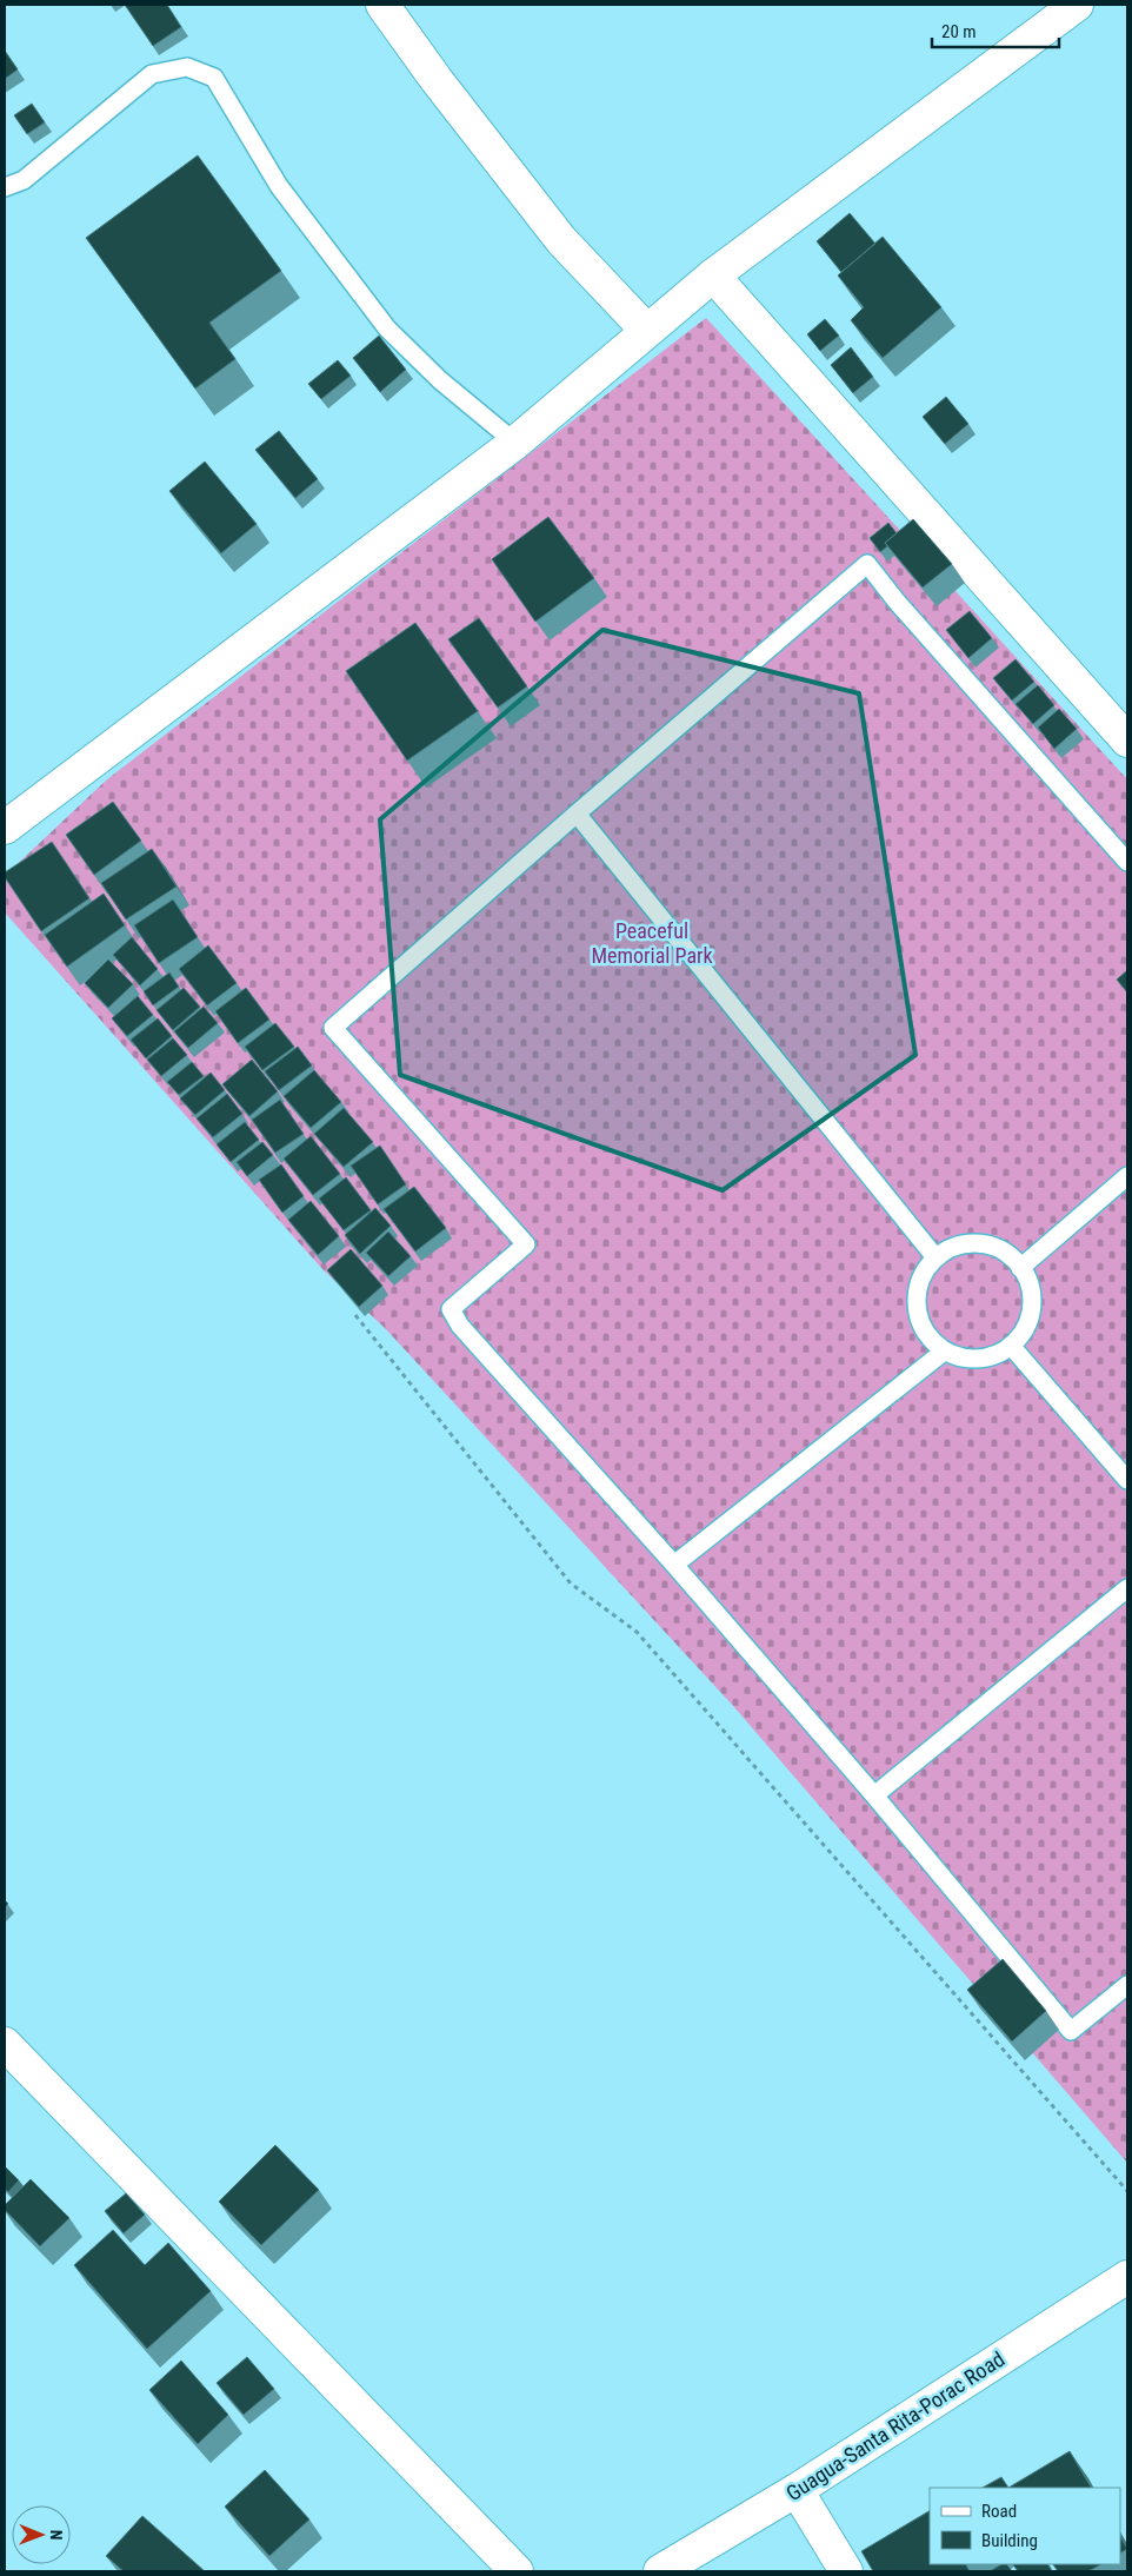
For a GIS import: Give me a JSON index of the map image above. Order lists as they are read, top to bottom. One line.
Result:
{"streets":{"street":["Guagua-Santa Rita-Porac Road"]},"parks":["Peaceful Memorial Park"],"legend":["Road","Building"],"scale_bar":"20 m","north":"right"}
